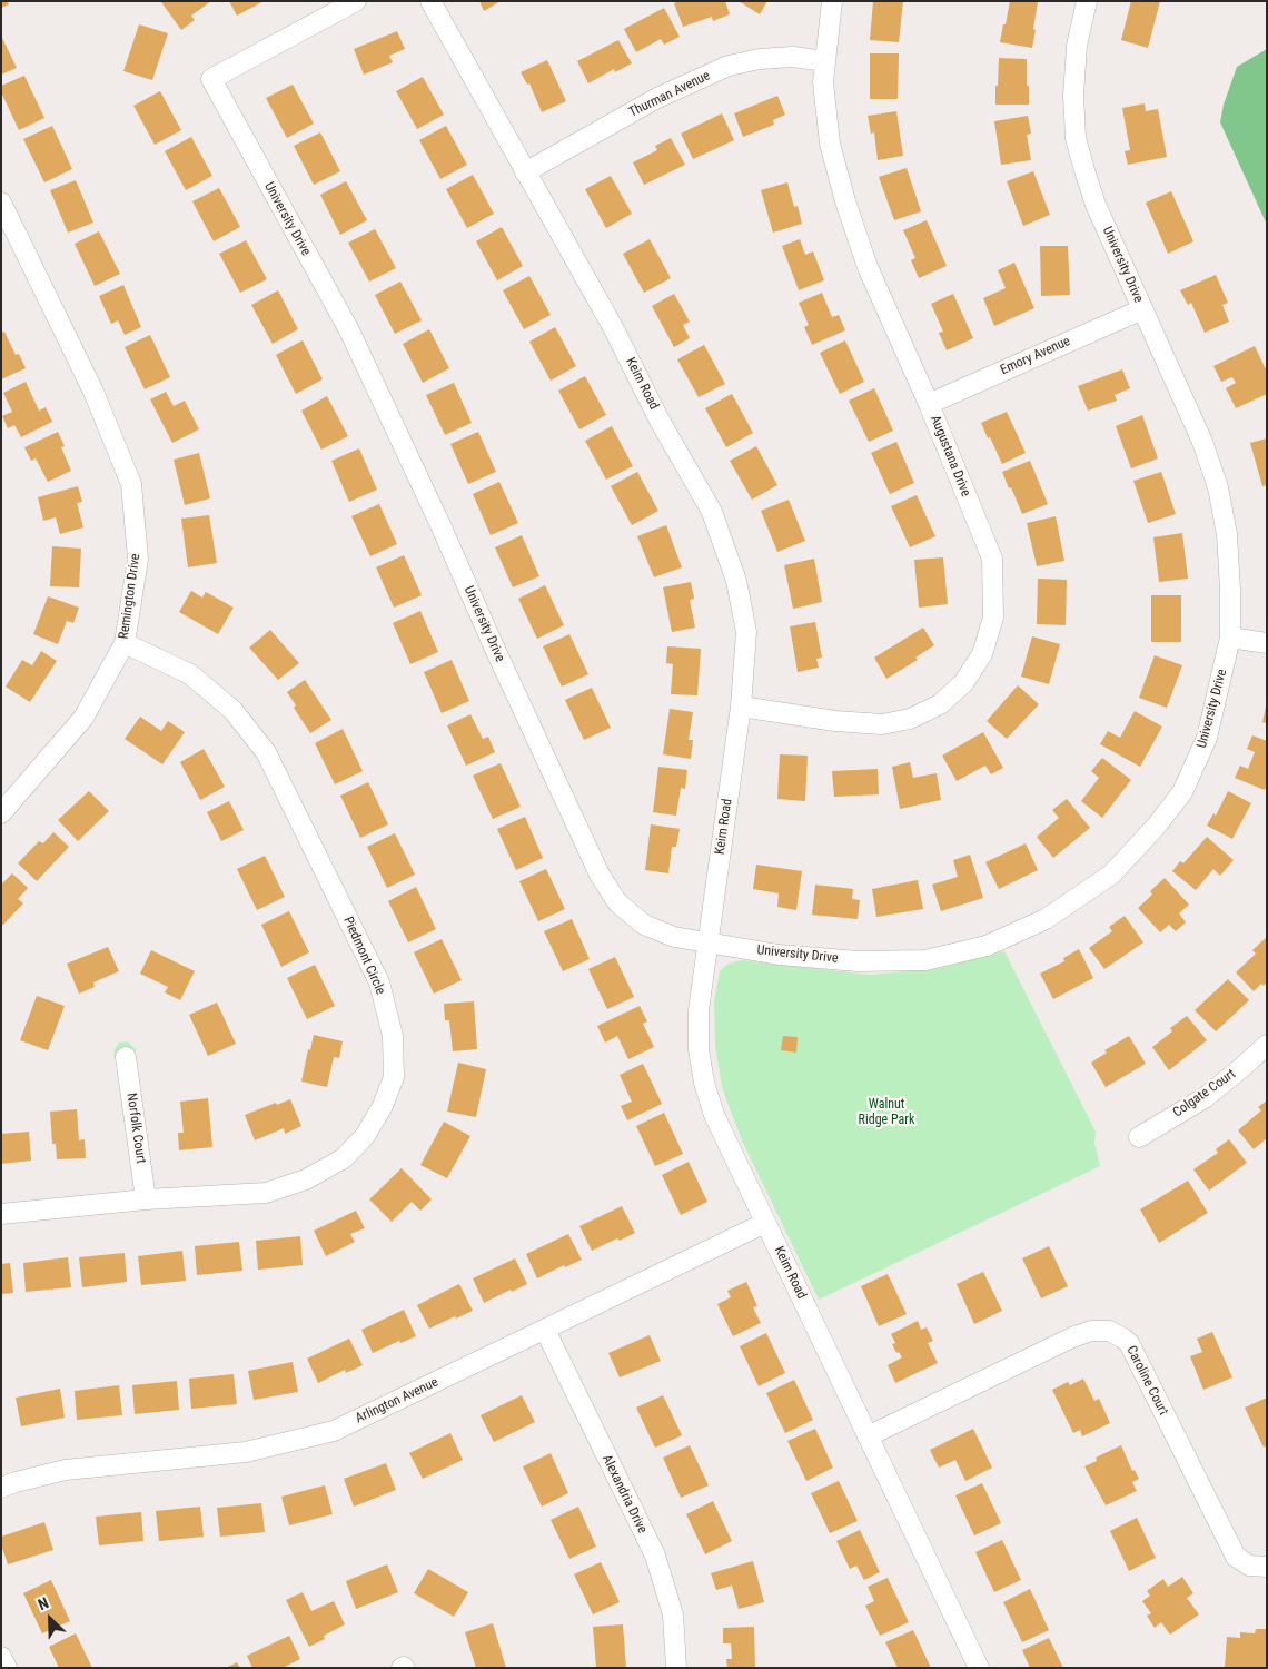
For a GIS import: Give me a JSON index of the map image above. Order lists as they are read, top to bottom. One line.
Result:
{"streets":{"street":["Thurman Avenue","University Drive","Emory Avenue","Keim Road","Augustana Drive","Remington Drive","Piedmont Circle","Colgate Court","Norfolk Court","Caroline Court","Arlington Avenue","Alexandria Drive"]},"crossings":[["Thurman Avenue","Keim Road"],["Thurman Avenue","Augustana Drive"],["University Drive","Emory Avenue"],["University Drive","Keim Road"],["Emory Avenue","Augustana Drive"],["Keim Road","Augustana Drive"],["Keim Road","Caroline Court"],["Keim Road","Arlington Avenue"],["Remington Drive","Piedmont Circle"],["Piedmont Circle","Norfolk Court"],["Arlington Avenue","Alexandria Drive"]],"parks":["Walnut Ridge Park"],"north":"top left"}
